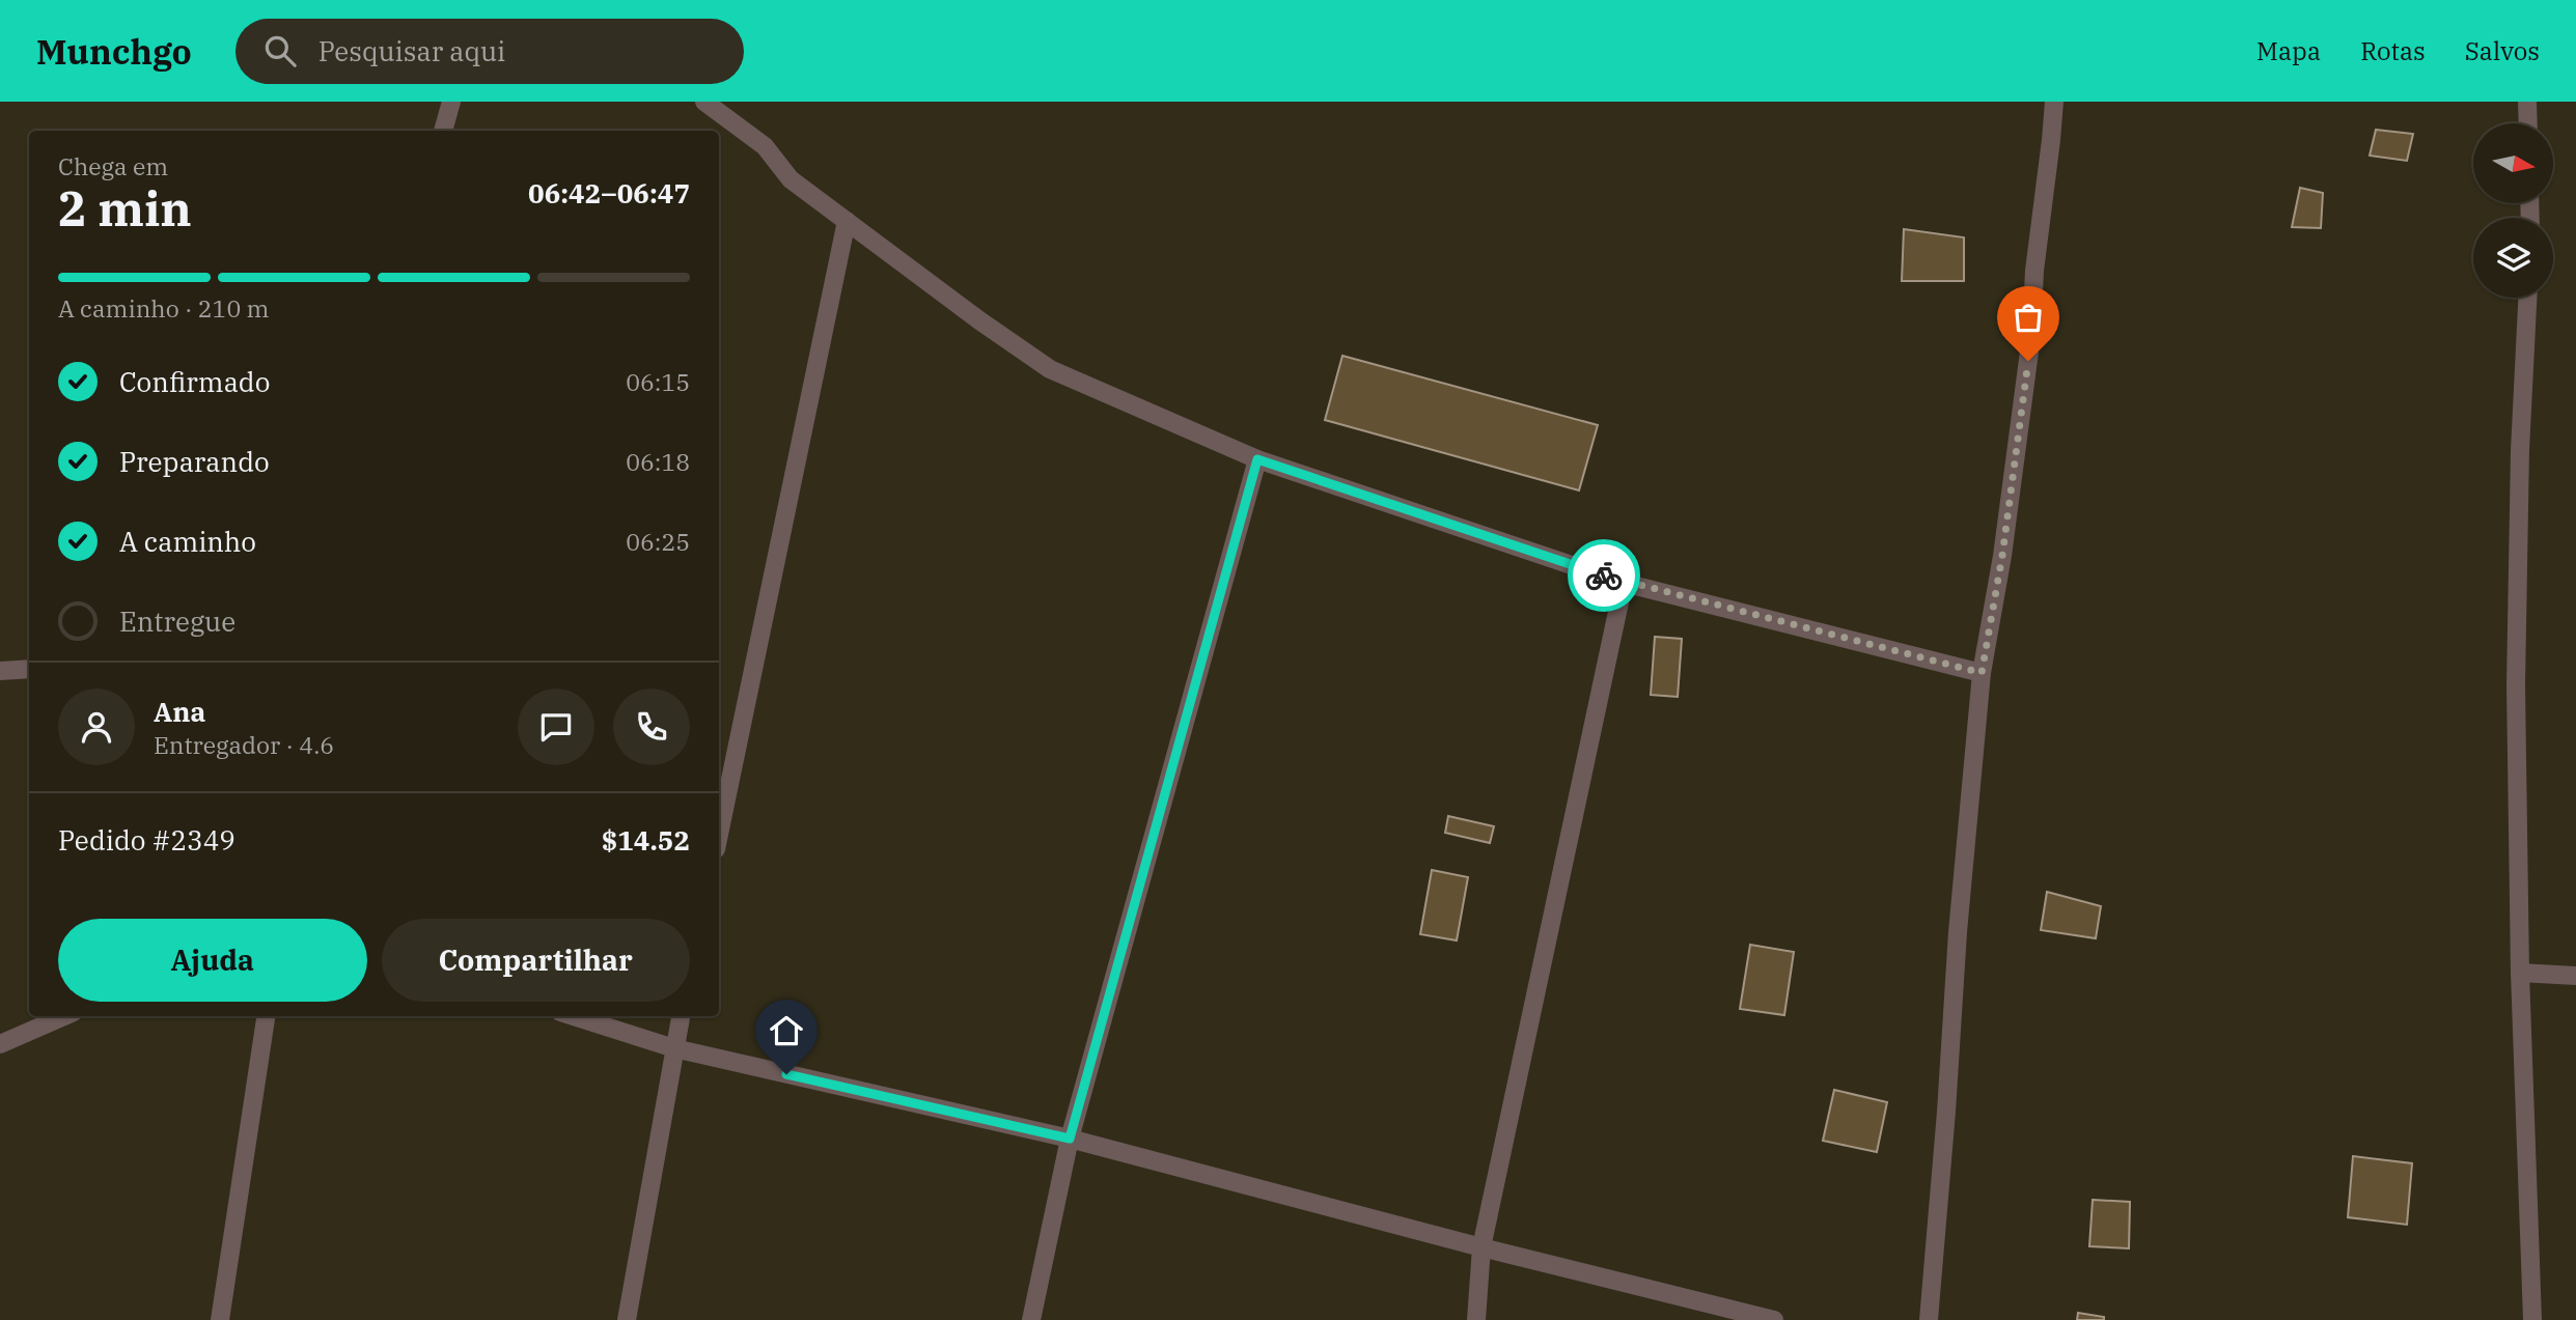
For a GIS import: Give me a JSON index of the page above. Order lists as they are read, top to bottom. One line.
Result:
{"north":"right","page":{"header":"Munchgo","search":"Pesquisar aqui","nav":["Mapa","Rotas","Salvos"],"heading":["2 min","Chega em","06:42–06:47"],"panel":["Ana","Entregador · 4.6","Pedido #2349","$14.52"],"bar":"A caminho · 210 m","list":[["Confirmado","06:15"],["Preparando","06:18"],["A caminho","06:25"],"Entregue"],"buttons":["Ajuda","Compartilhar"]}}
